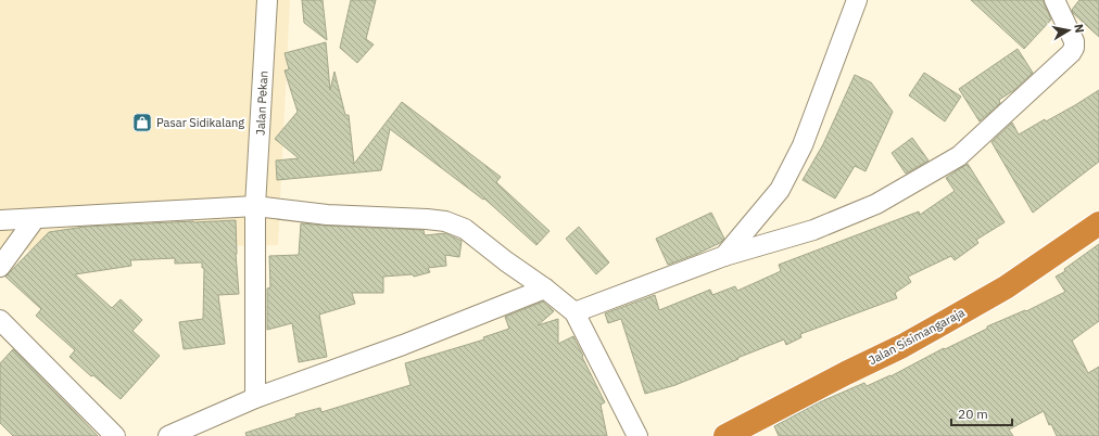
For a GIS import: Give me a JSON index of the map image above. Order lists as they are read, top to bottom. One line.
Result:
{"streets":{"highway":["Jalan Sisimangaraja"],"street":["Jalan Pekan"]},"places":{"shop":["Pasar Sidikalang"]},"scale_bar":"20 m","north":"right"}
